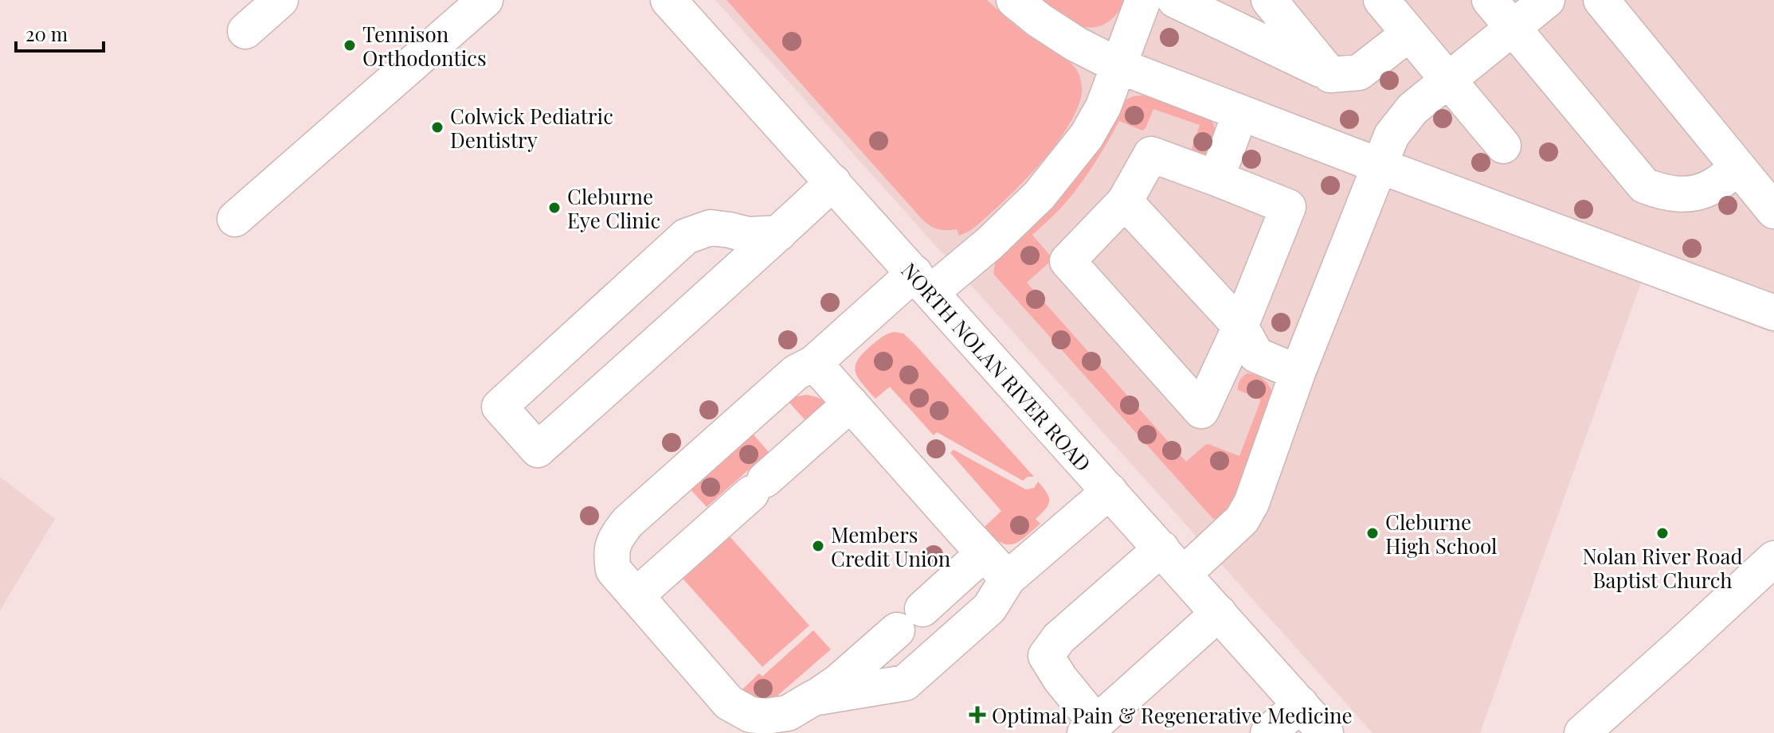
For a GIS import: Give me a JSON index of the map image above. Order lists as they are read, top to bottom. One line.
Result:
{"streets":{"main road":["NORTH NOLAN RIVER ROAD"]},"places":{"other":["Tennison Orthodontics","Colwick Pediatric Dentistry","Cleburne Eye Clinic","Cleburne High School","Nolan River Road Baptist Church","Members Credit Union"],"health":["Optimal Pain & Regenerative Medicine"]},"scale_bar":"20 m"}
